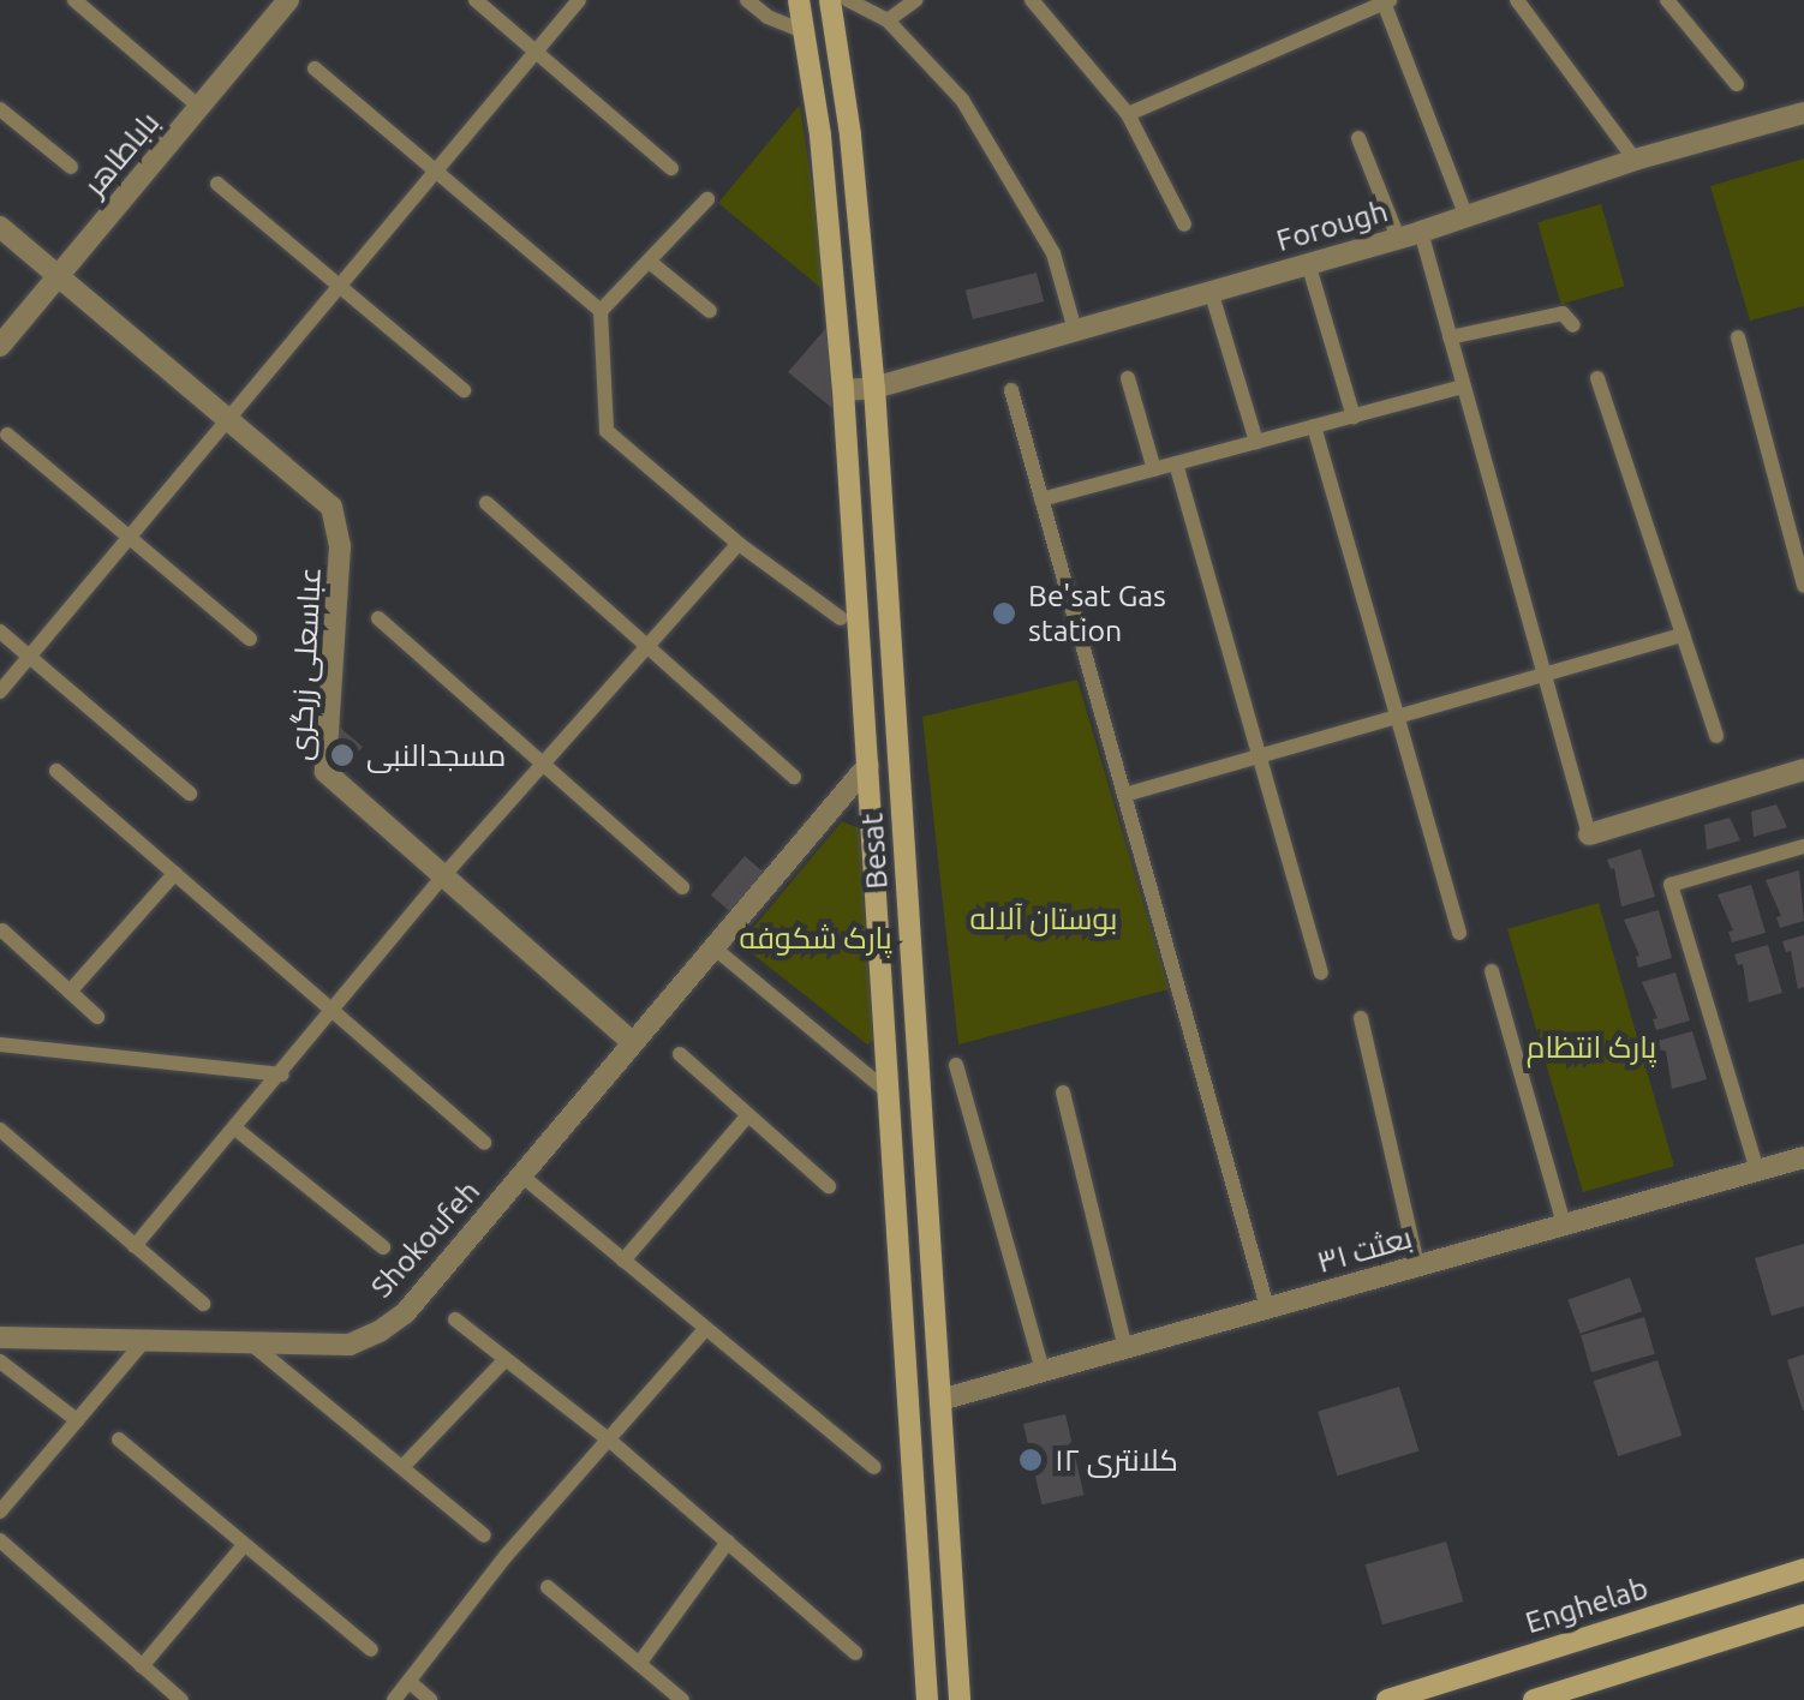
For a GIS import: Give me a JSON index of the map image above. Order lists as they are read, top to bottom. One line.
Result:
{"streets":{"main road":["Besat","Enghelab"],"street":["باباطاهر","Forough","عباسعلی زرگری","Shokoufeh","بعثت ۳۱"]},"crossings":[["Forough","Besat"],["Besat","Shokoufeh"],["Besat","بعثت ۳۱"]],"parks":["بوستان آلاله","پارک شکوفه","پارک انتظام"],"places":["Be'sat Gas station","مسجدالنبی","کلانتری ۱۲"]}
